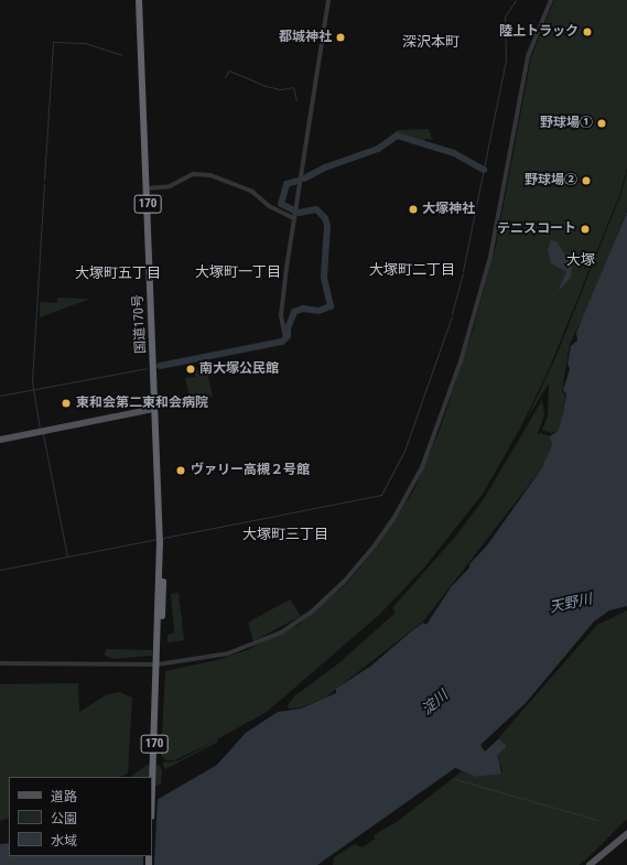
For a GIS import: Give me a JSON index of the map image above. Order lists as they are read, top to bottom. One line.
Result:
{"streets":{"highway":["170","国道170号"]},"districts":["深沢本町","大塚","大塚町二丁目","大塚町一丁目","大塚町五丁目","大塚町三丁目"],"water":["天野川","淀川"],"places":["陸上トラック","都城神社","野球場①","野球場②","大塚神社","テニスコート","南大塚公民館","東和会第二東和会病院","ヴァリー高槻２号館"],"legend":["道路","公園","水域"]}
